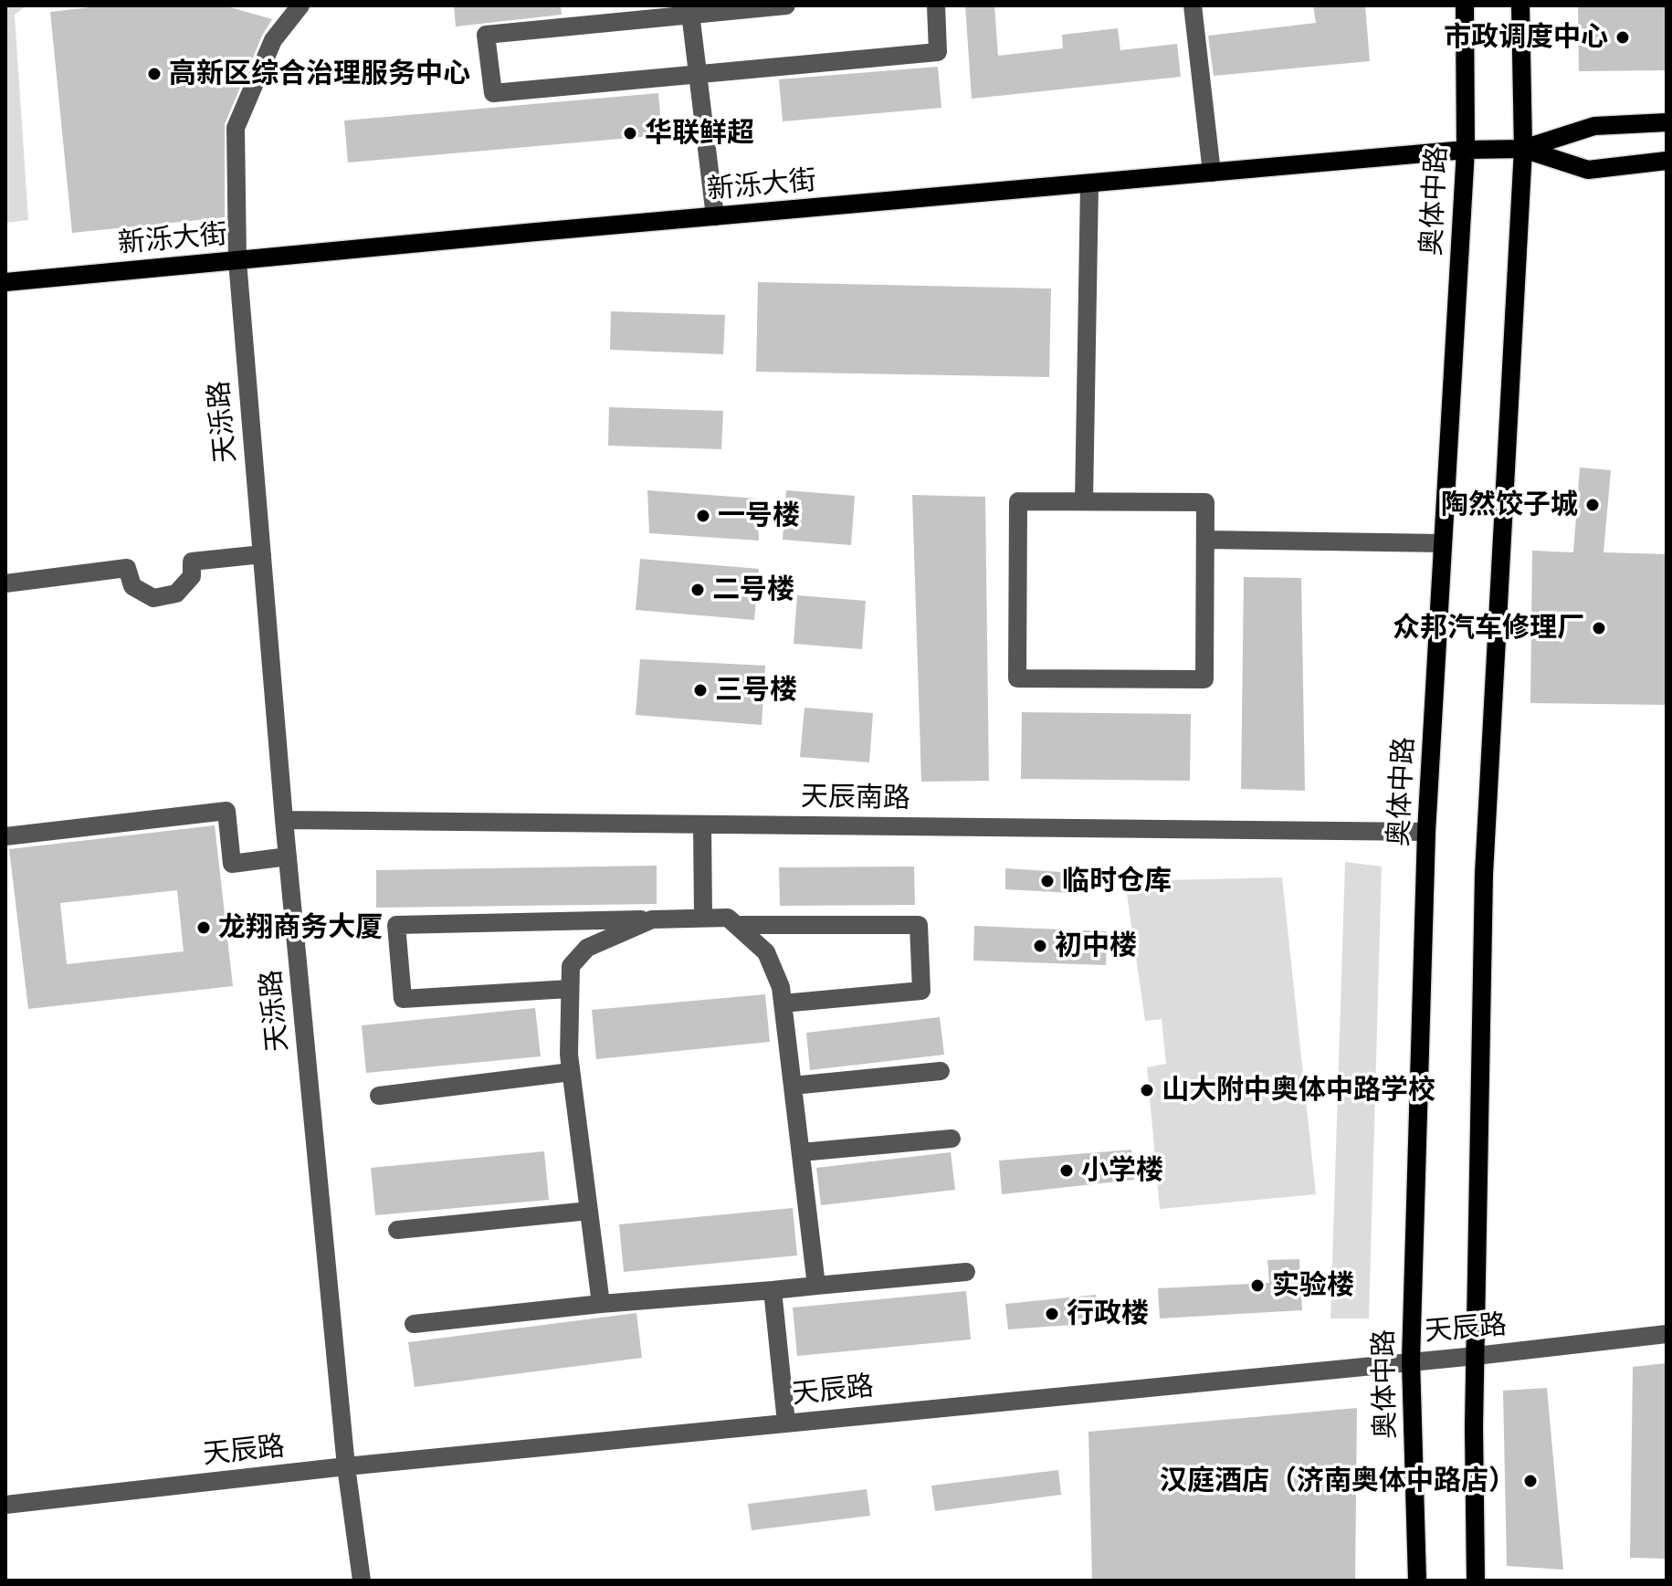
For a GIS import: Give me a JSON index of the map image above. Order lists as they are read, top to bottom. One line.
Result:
{"streets":{"main road":["新泺大街","奥体中路"],"street":["天泺路","天辰南路","天辰路"]},"crossings":[["新泺大街","奥体中路"],["新泺大街","天泺路"],["奥体中路","天辰南路"],["奥体中路","天辰路"],["天泺路","天辰南路"],["天泺路","天辰路"]],"places":["市政调度中心","高新区综合治理服务中心","华联鲜超","陶然饺子城","一号楼","二号楼","众邦汽车修理厂","三号楼","临时仓库","龙翔商务大厦","初中楼","山大附中奥体中路学校","小学楼","实验楼","行政楼","汉庭酒店（济南奥体中路店）"]}
